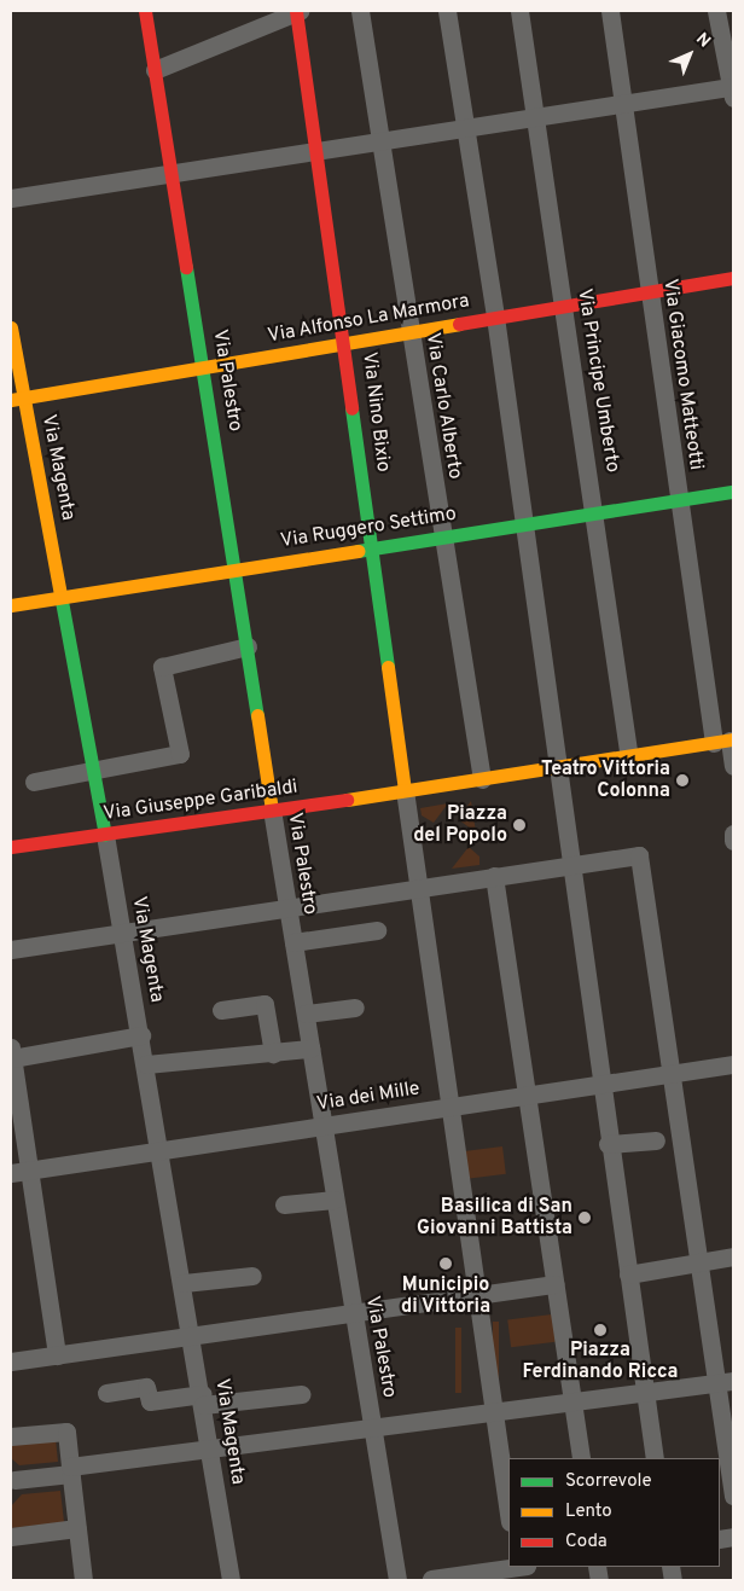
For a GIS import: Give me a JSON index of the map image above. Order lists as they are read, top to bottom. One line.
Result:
{"streets":{"main road":["Via Alfonso La Marmora","Via Palestro","Via Nino Bixio","Via Magenta","Via Ruggero Settimo","Via Giuseppe Garibaldi"],"street":["Via Giacomo Matteotti","Via Principe Umberto","Via Carlo Alberto","Via dei Mille"]},"crossings":[["Via Alfonso La Marmora","Via Giacomo Matteotti"],["Via Alfonso La Marmora","Via Palestro"],["Via Alfonso La Marmora","Via Principe Umberto"],["Via Alfonso La Marmora","Via Carlo Alberto"],["Via Alfonso La Marmora","Via Nino Bixio"],["Via Alfonso La Marmora","Via Magenta"],["Via Giacomo Matteotti","Via Ruggero Settimo"],["Via Palestro","Via Ruggero Settimo"],["Via Palestro","Via Giuseppe Garibaldi"],["Via Palestro","Via dei Mille"],["Via Principe Umberto","Via Ruggero Settimo"],["Via Principe Umberto","Via Giuseppe Garibaldi"],["Via Carlo Alberto","Via Ruggero Settimo"],["Via Carlo Alberto","Via Giuseppe Garibaldi"],["Via Nino Bixio","Via Ruggero Settimo"],["Via Nino Bixio","Via Giuseppe Garibaldi"],["Via Magenta","Via Ruggero Settimo"],["Via Magenta","Via Giuseppe Garibaldi"],["Via Magenta","Via dei Mille"]],"places":["Teatro Vittoria Colonna","Piazza del Popolo","Basilica di San Giovanni Battista","Municipio di Vittoria","Piazza Ferdinando Ricca"],"legend":["Scorrevole","Lento","Coda"],"north":"top right"}
